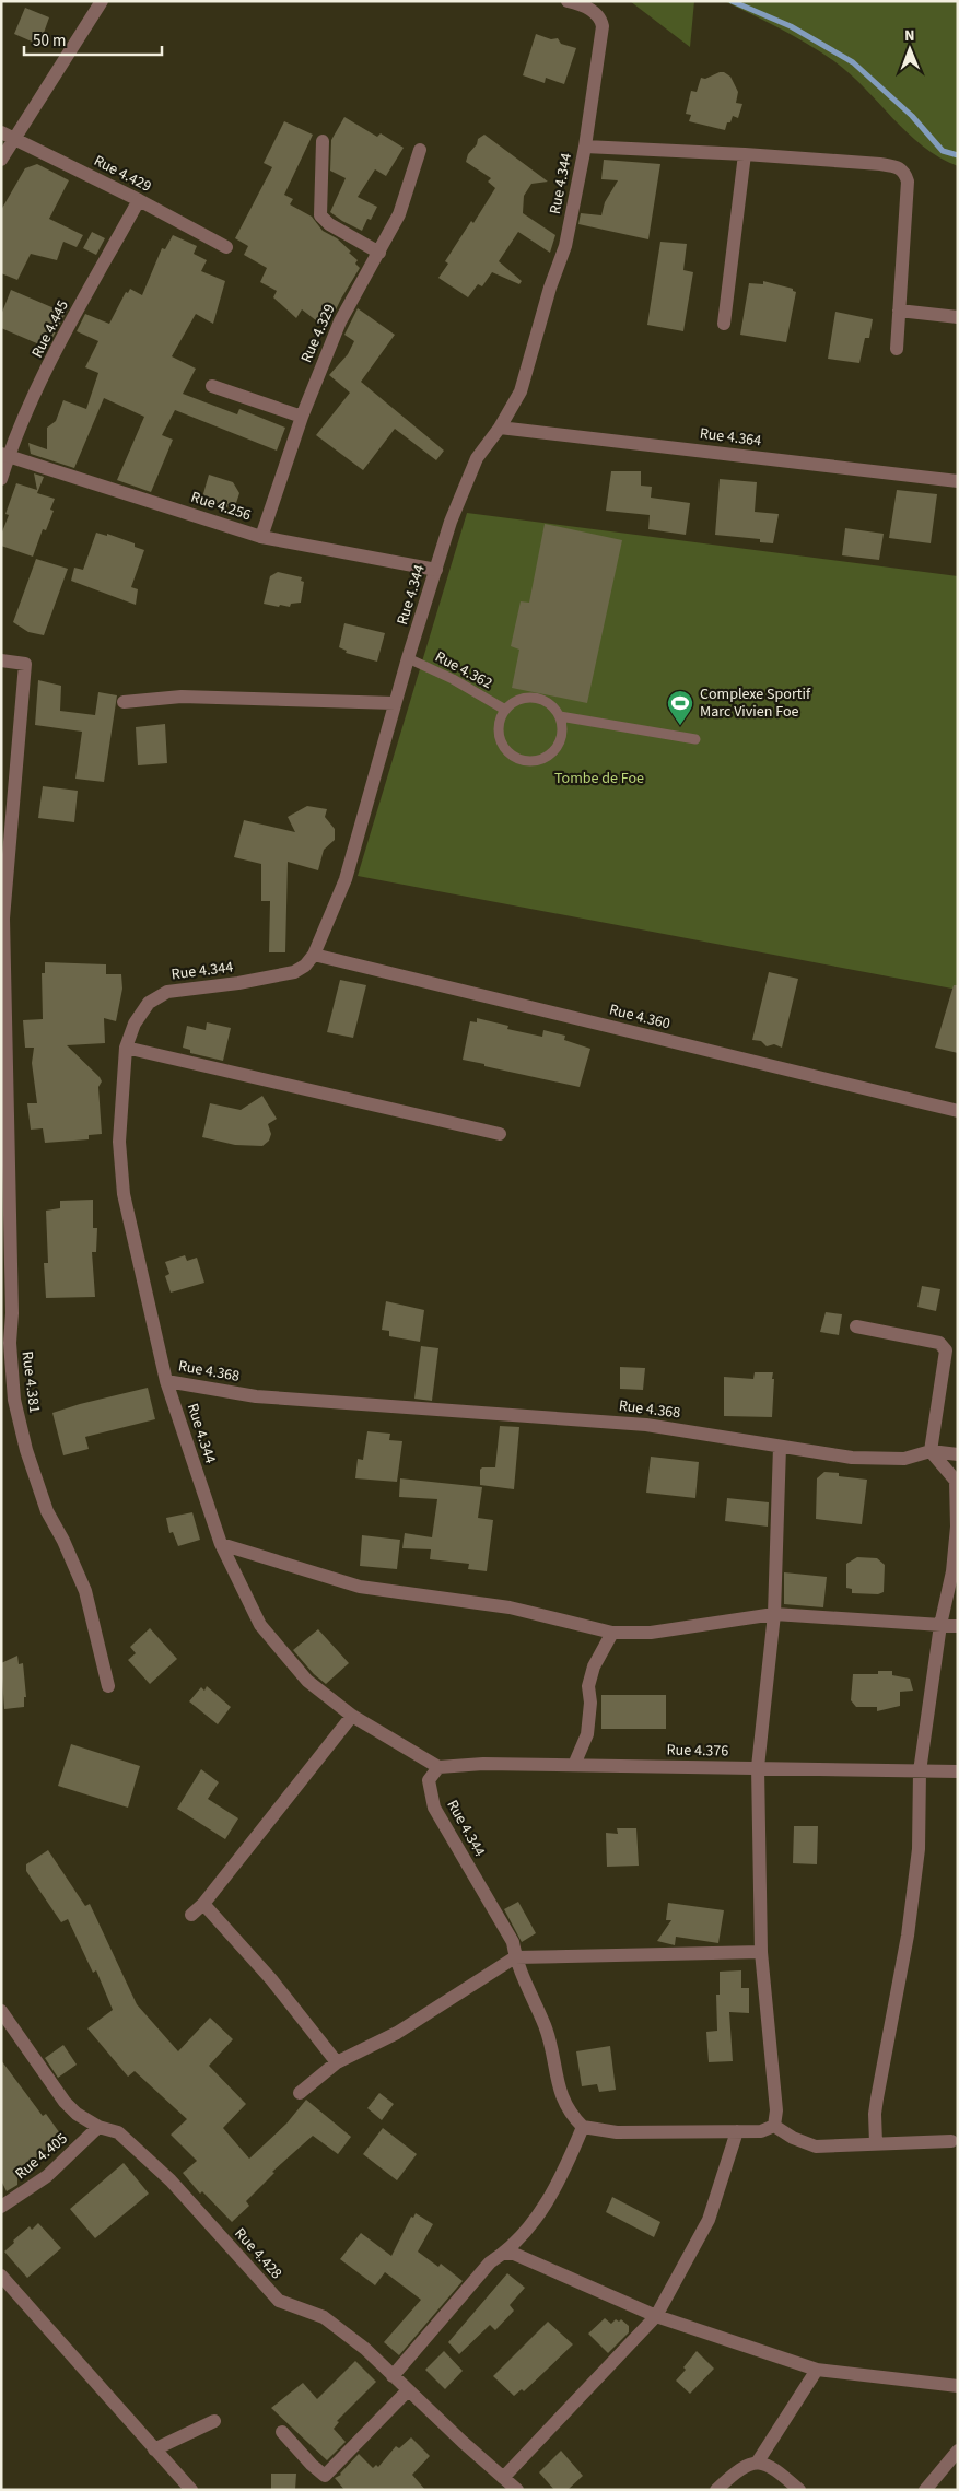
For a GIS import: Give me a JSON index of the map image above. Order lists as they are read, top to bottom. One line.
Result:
{"streets":{"street":["Rue 4.429","Rue 4.344","Rue 4.445","Rue 4.329","Rue 4.364","Rue 4.256","Rue 4.360","Rue 4.368","Rue 4.381","Rue 4.376","Rue 4.405","Rue 4.428"],"lane":["Rue 4.362"]},"crossings":[["Rue 4.429","Rue 4.445"],["Rue 4.344","Rue 4.364"],["Rue 4.344","Rue 4.256"],["Rue 4.344","Rue 4.362"],["Rue 4.344","Rue 4.360"],["Rue 4.344","Rue 4.368"],["Rue 4.344","Rue 4.376"],["Rue 4.445","Rue 4.256"],["Rue 4.329","Rue 4.256"],["Rue 4.405","Rue 4.428"]],"parks":["Tombe de Foe"],"places":{"sports":["Complexe Sportif Marc Vivien Foe"]},"scale_bar":"50 m","north":"top"}
